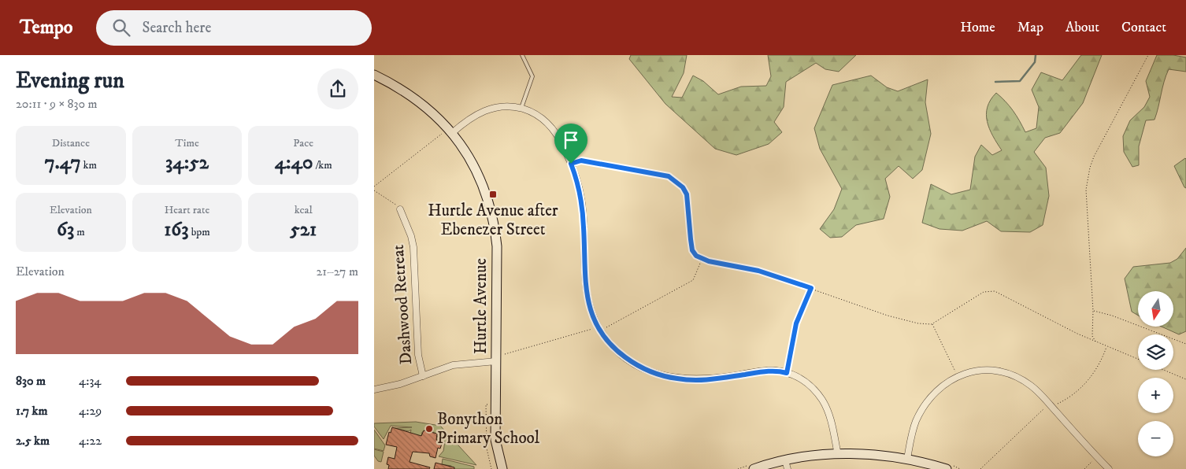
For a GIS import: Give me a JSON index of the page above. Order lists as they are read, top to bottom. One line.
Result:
{"streets":{"street":["Dashwood Retreat","Hurtle Avenue"]},"places":{"transit":["Hurtle Avenue after Ebenezer Street"],"other":["Bonython Primary School"]},"north":"bottom","page":{"header":"Tempo","search":"Search here","nav":["Home","Map","About","Contact"],"heading":["Evening run","20:11 · 9 × 830 m"],"stats":[["Distance","7.47 km"],["Time","34:52"],["Pace","4:40 /km"],["Elevation","63 m"],["Heart rate","163 bpm"],["kcal","521"]],"chart":["Elevation","21–27 m"],"map_buttons":["+","−"],"list":[{"name":"830 m","note":"4:34"},{"name":"1.7 km","note":"4:29"},{"name":"2.5 km","note":"4:22"}]}}
